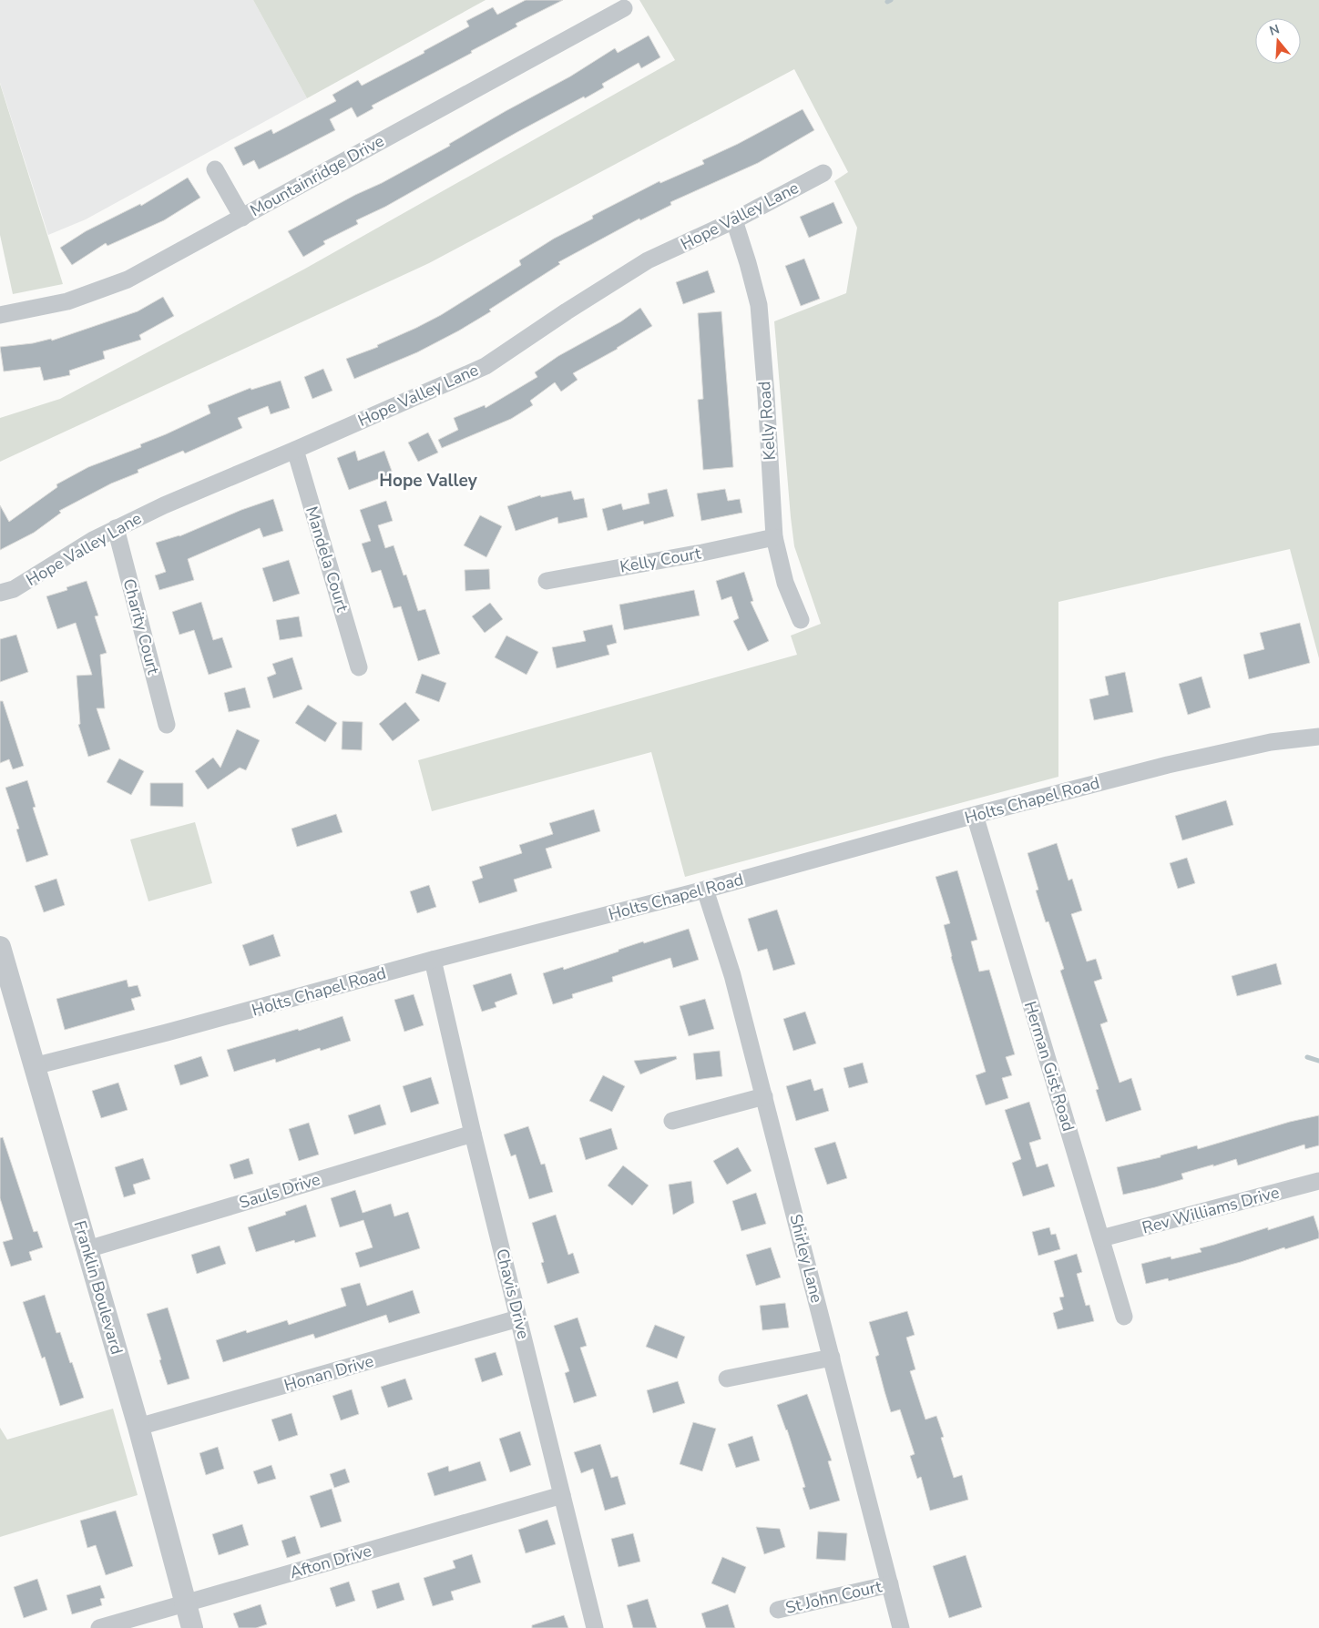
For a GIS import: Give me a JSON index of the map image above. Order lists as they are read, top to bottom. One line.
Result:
{"streets":{"street":["Mountainridge Drive","Hope Valley Lane","Kelly Road","Mandela Court","Kelly Court","Charity Court","Holts Chapel Road","Herman Gist Road","Sauls Drive","Rev Williams Drive","Shirley Lane","Franklin Boulevard","Chavis Drive","Honan Drive","Afton Drive","St John Court"]},"crossings":[["Hope Valley Lane","Kelly Road"],["Hope Valley Lane","Mandela Court"],["Hope Valley Lane","Charity Court"],["Kelly Road","Kelly Court"],["Holts Chapel Road","Herman Gist Road"],["Holts Chapel Road","Shirley Lane"],["Holts Chapel Road","Franklin Boulevard"],["Holts Chapel Road","Chavis Drive"],["Herman Gist Road","Rev Williams Drive"],["Sauls Drive","Franklin Boulevard"],["Sauls Drive","Chavis Drive"],["Shirley Lane","St John Court"],["Franklin Boulevard","Honan Drive"],["Franklin Boulevard","Afton Drive"],["Chavis Drive","Honan Drive"],["Chavis Drive","Afton Drive"]],"districts":["Hope Valley"],"north":"top"}
